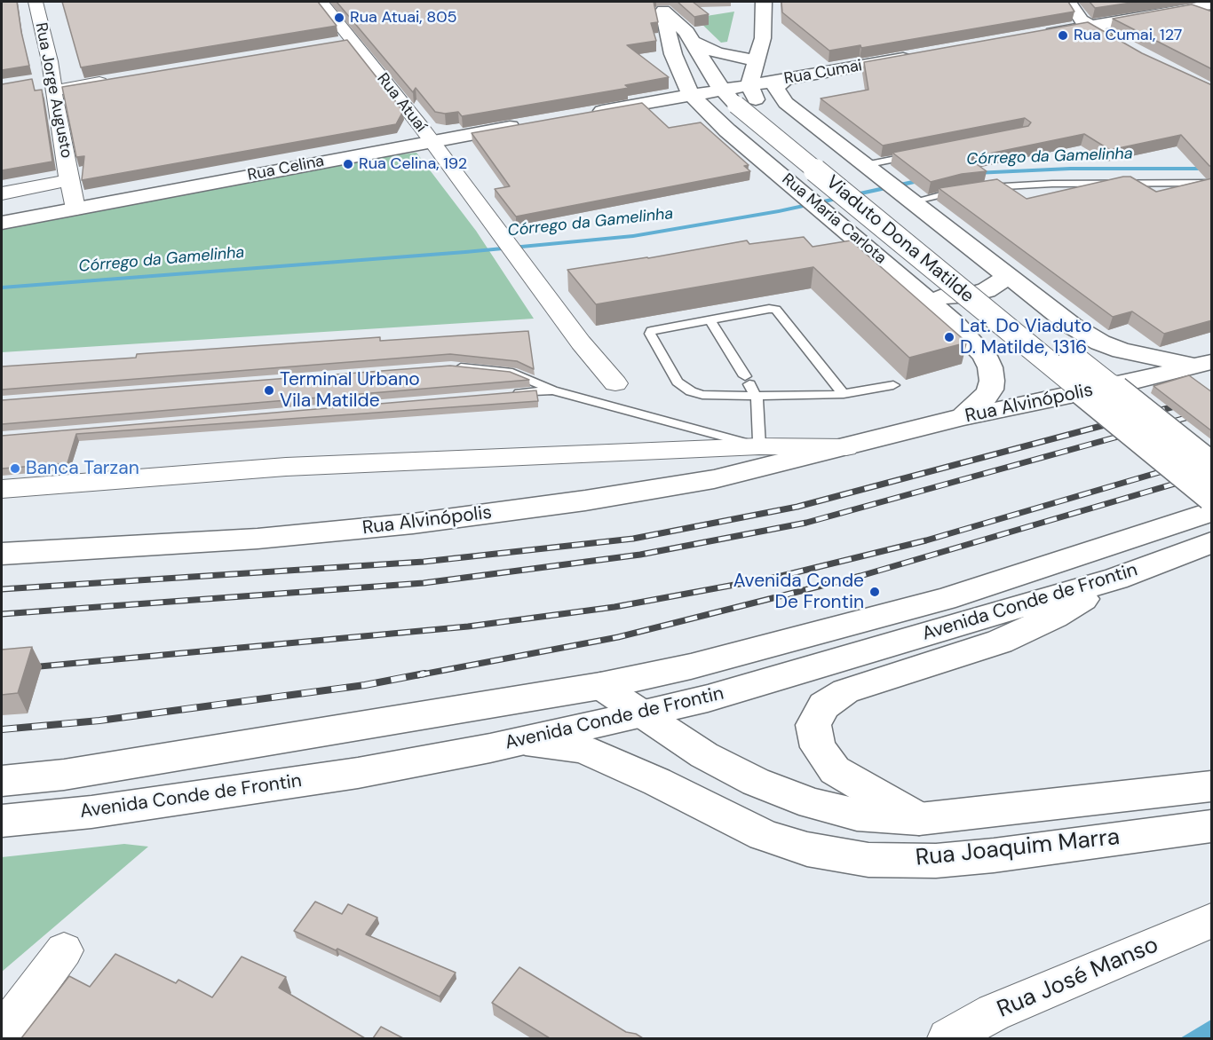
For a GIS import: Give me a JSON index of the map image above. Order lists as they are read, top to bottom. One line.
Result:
{"streets":{"main road":["Rua Cumai","Rua Celina","Rua Maria Carlota","Viaduto Dona Matilde","Rua Alvinópolis","Avenida Conde de Frontin","Rua Joaquim Marra"],"street":["Rua Jorge Augusto","Rua Atuaí","Rua José Manso"]},"crossings":[["Rua Cumai","Rua Maria Carlota"],["Rua Cumai","Viaduto Dona Matilde"],["Rua Atuaí","Rua Celina"],["Rua Maria Carlota","Viaduto Dona Matilde"],["Rua Maria Carlota","Rua Alvinópolis"],["Avenida Conde de Frontin","Rua Joaquim Marra"]],"water":["Córrego da Gamelinha"],"places":["Rua Atuai, 805","Rua Cumai, 127","Rua Celina, 192","Lat. Do Viaduto D. Matilde, 1316","Terminal Urbano Vila Matilde","Banca Tarzan","Avenida Conde De Frontin"]}
